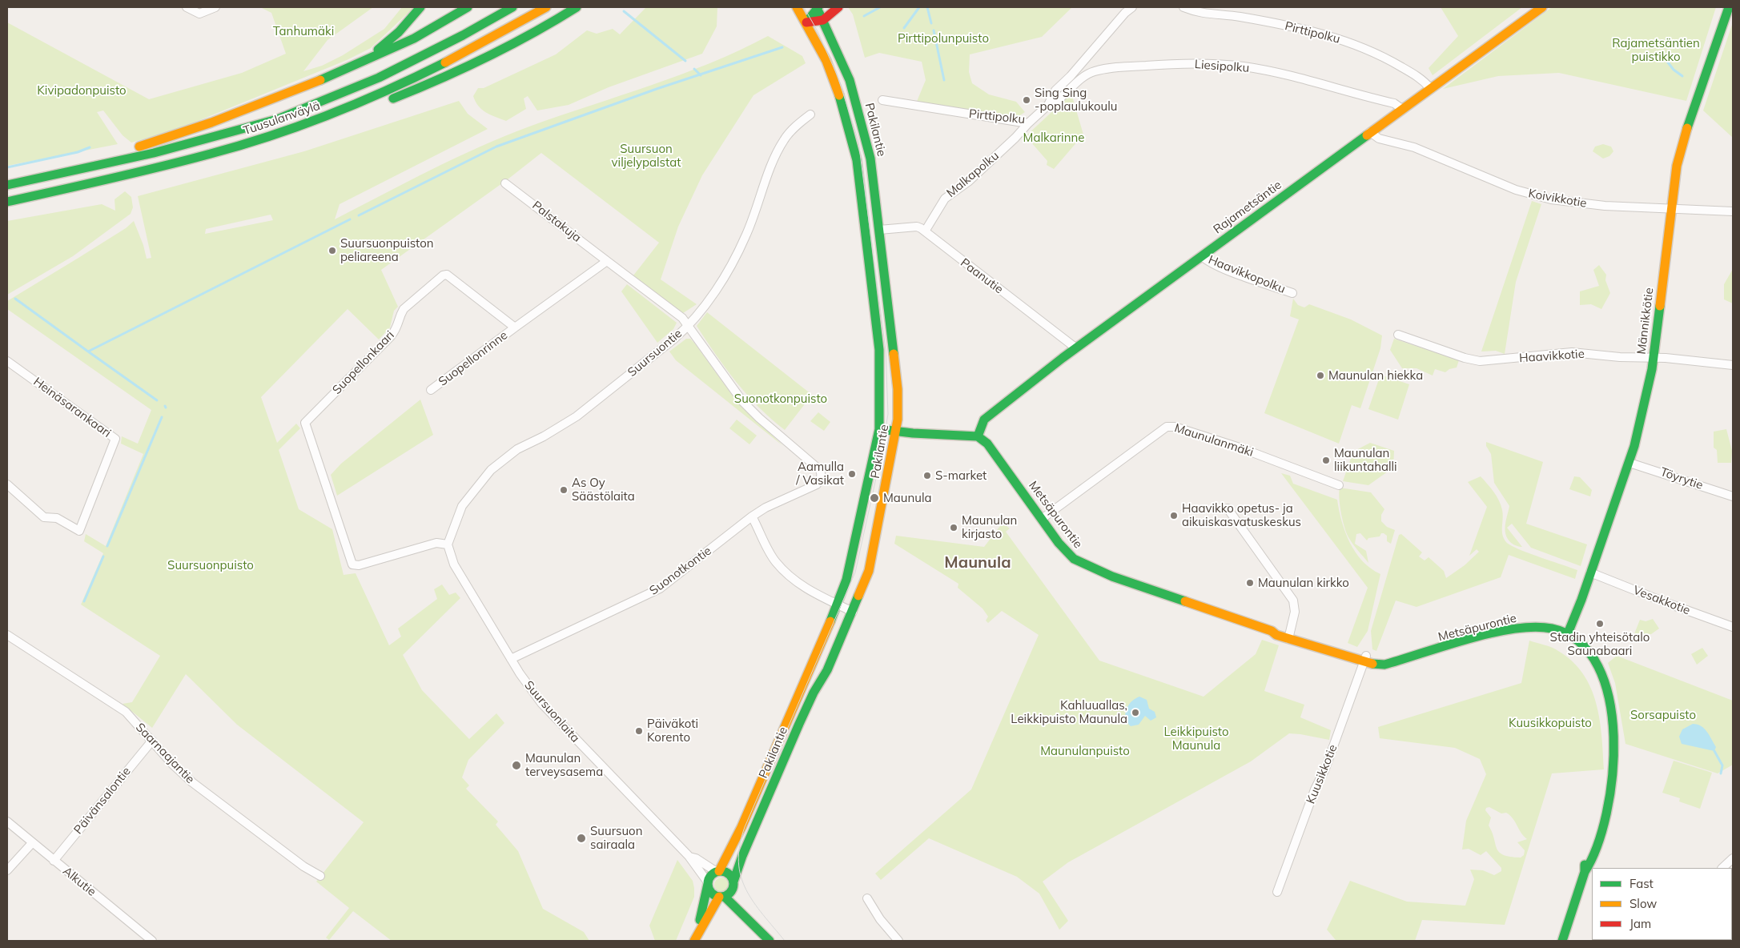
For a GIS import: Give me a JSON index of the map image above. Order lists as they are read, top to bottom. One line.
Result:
{"streets":{"main road":["Tuusulanväylä","Pakilantie","Rajametsäntie","Männikkötie","Metsäpurontie"],"street":["Pirttipolku","Liesipolku","Malkapolku","Koivikkotie","Palstakuja","Haavikkopolku","Paanutie","Suursuontie","Haavikkotie","Suopellonrinne","Suopellonkaari","Heinäsarankaari","Maunulanmäki","Töyrytie","Suonotkontie","Vesakkotie","Suursuonlaita","Saarnaajantie","Kuusikkotie","Päivänsalontie","Alkutie"]},"crossings":[["Pirttipolku","Liesipolku"],["Pirttipolku","Malkapolku"],["Pirttipolku","Rajametsäntie"],["Liesipolku","Rajametsäntie"],["Pakilantie","Paanutie"],["Pakilantie","Suursuonlaita"],["Malkapolku","Paanutie"],["Koivikkotie","Rajametsäntie"],["Koivikkotie","Männikkötie"],["Rajametsäntie","Haavikkopolku"],["Rajametsäntie","Paanutie"],["Rajametsäntie","Metsäpurontie"],["Männikkötie","Haavikkotie"],["Männikkötie","Töyrytie"],["Männikkötie","Metsäpurontie"],["Männikkötie","Vesakkotie"],["Suursuontie","Suopellonkaari"],["Suursuontie","Suonotkontie"],["Suursuontie","Suursuonlaita"],["Suopellonrinne","Suopellonkaari"],["Suopellonkaari","Suursuonlaita"],["Maunulanmäki","Metsäpurontie"],["Metsäpurontie","Kuusikkotie"],["Suonotkontie","Suursuonlaita"],["Saarnaajantie","Päivänsalontie"],["Päivänsalontie","Alkutie"]],"districts":["Maunula"],"parks":["Tanhumäki","Pirttipolunpuisto","Rajametsäntien puistikko","Kivipadonpuisto","Malkarinne","Suursuon viljelypalstat","Suonotkonpuisto","Suursuonpuisto","Sorsapuisto","Kuusikkopuisto","Leikkipuisto Maunula","Maunulanpuisto"],"places":["Sing Sing -poplaulukoulu","Suursuonpuiston peliareena","Maunulan hiekka","Maunulan liikuntahalli","Aamulla / Vasikat","S-market","As Oy Säästölaita","Maunula","Haavikko opetus- ja aikuiskasvatuskeskus","Maunulan kirjasto","Maunulan kirkko","Stadin yhteisötalo Saunabaari","Kahluuallas, Leikkipuisto Maunula","Päiväkoti Korento","Maunulan terveysasema","Suursuon sairaala"],"legend":["Fast","Slow","Jam"]}
